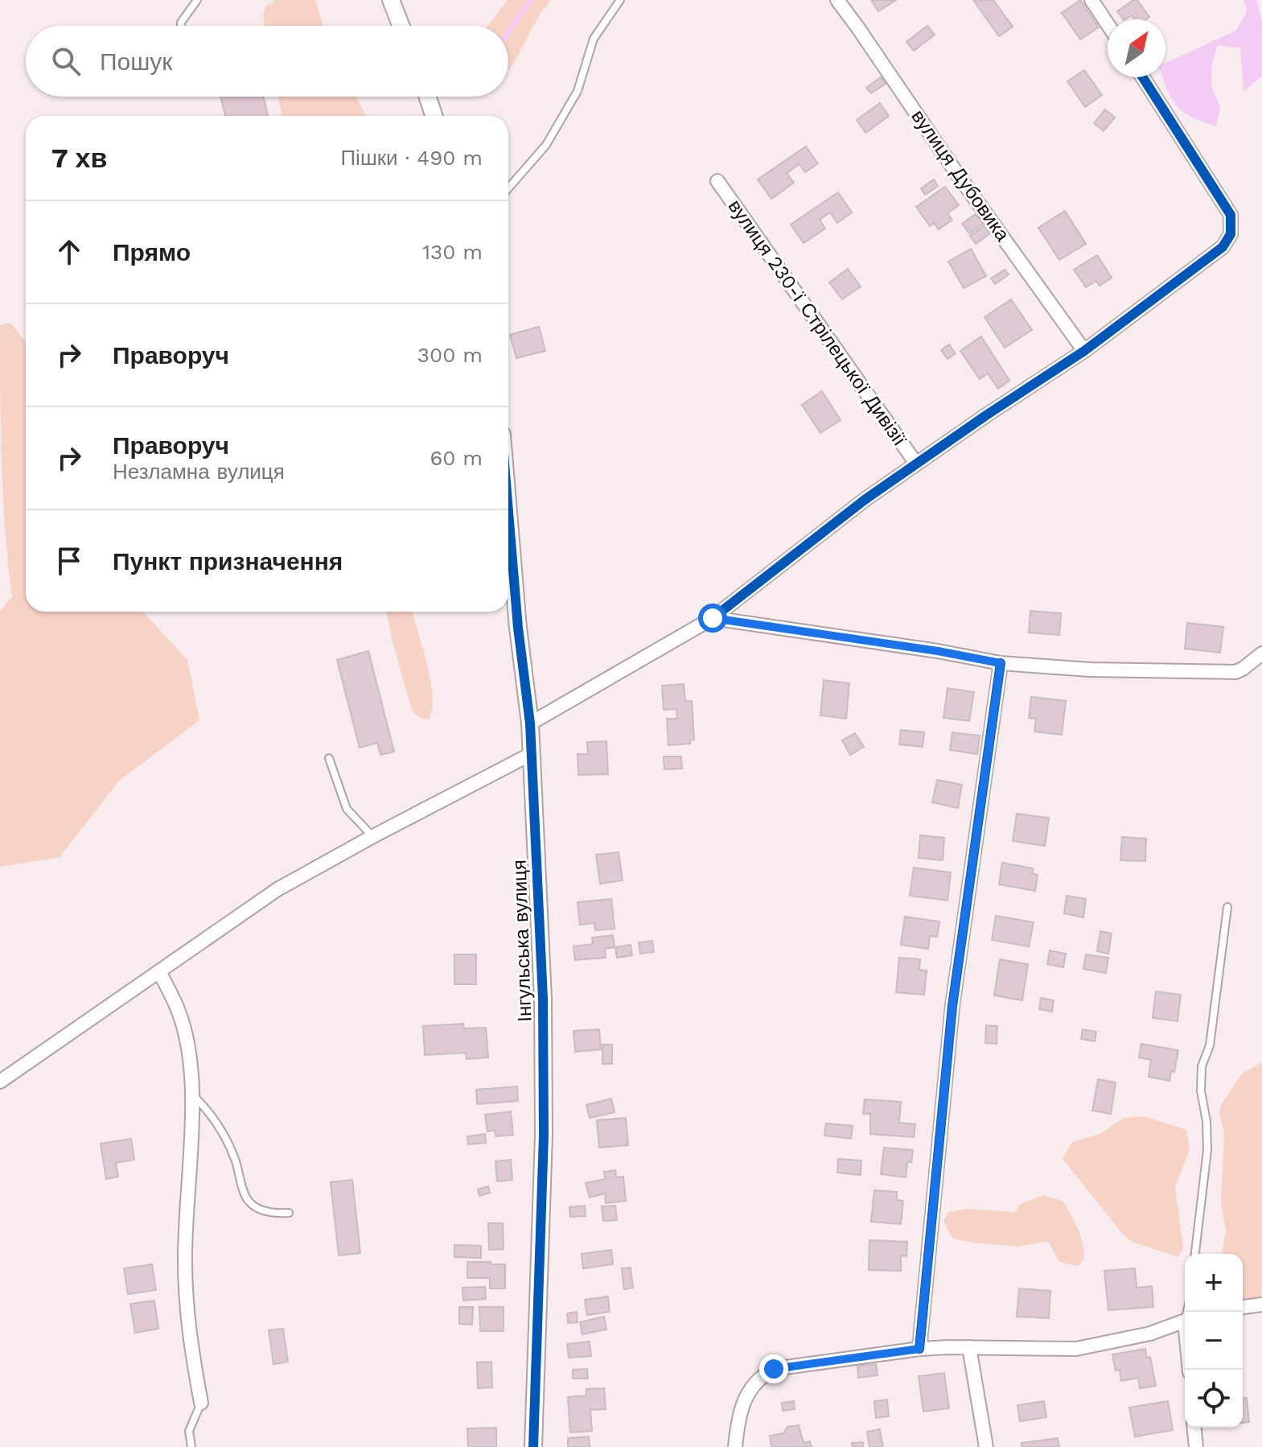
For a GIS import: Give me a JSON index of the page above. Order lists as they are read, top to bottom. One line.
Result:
{"streets":{"street":["вулиця Дубовика","вулиця 230-ї Стрілецької Дивізії","Інгульська вулиця"]},"north":"top right","page":{"search":"Пошук","heading":["7 хв","Пішки · 490 m"],"list":[["Прямо","130 m"],["Праворуч","300 m"],["Праворуч","Незламна вулиця","60 m"],"Пункт призначення"],"map_buttons":["+","−"]}}
